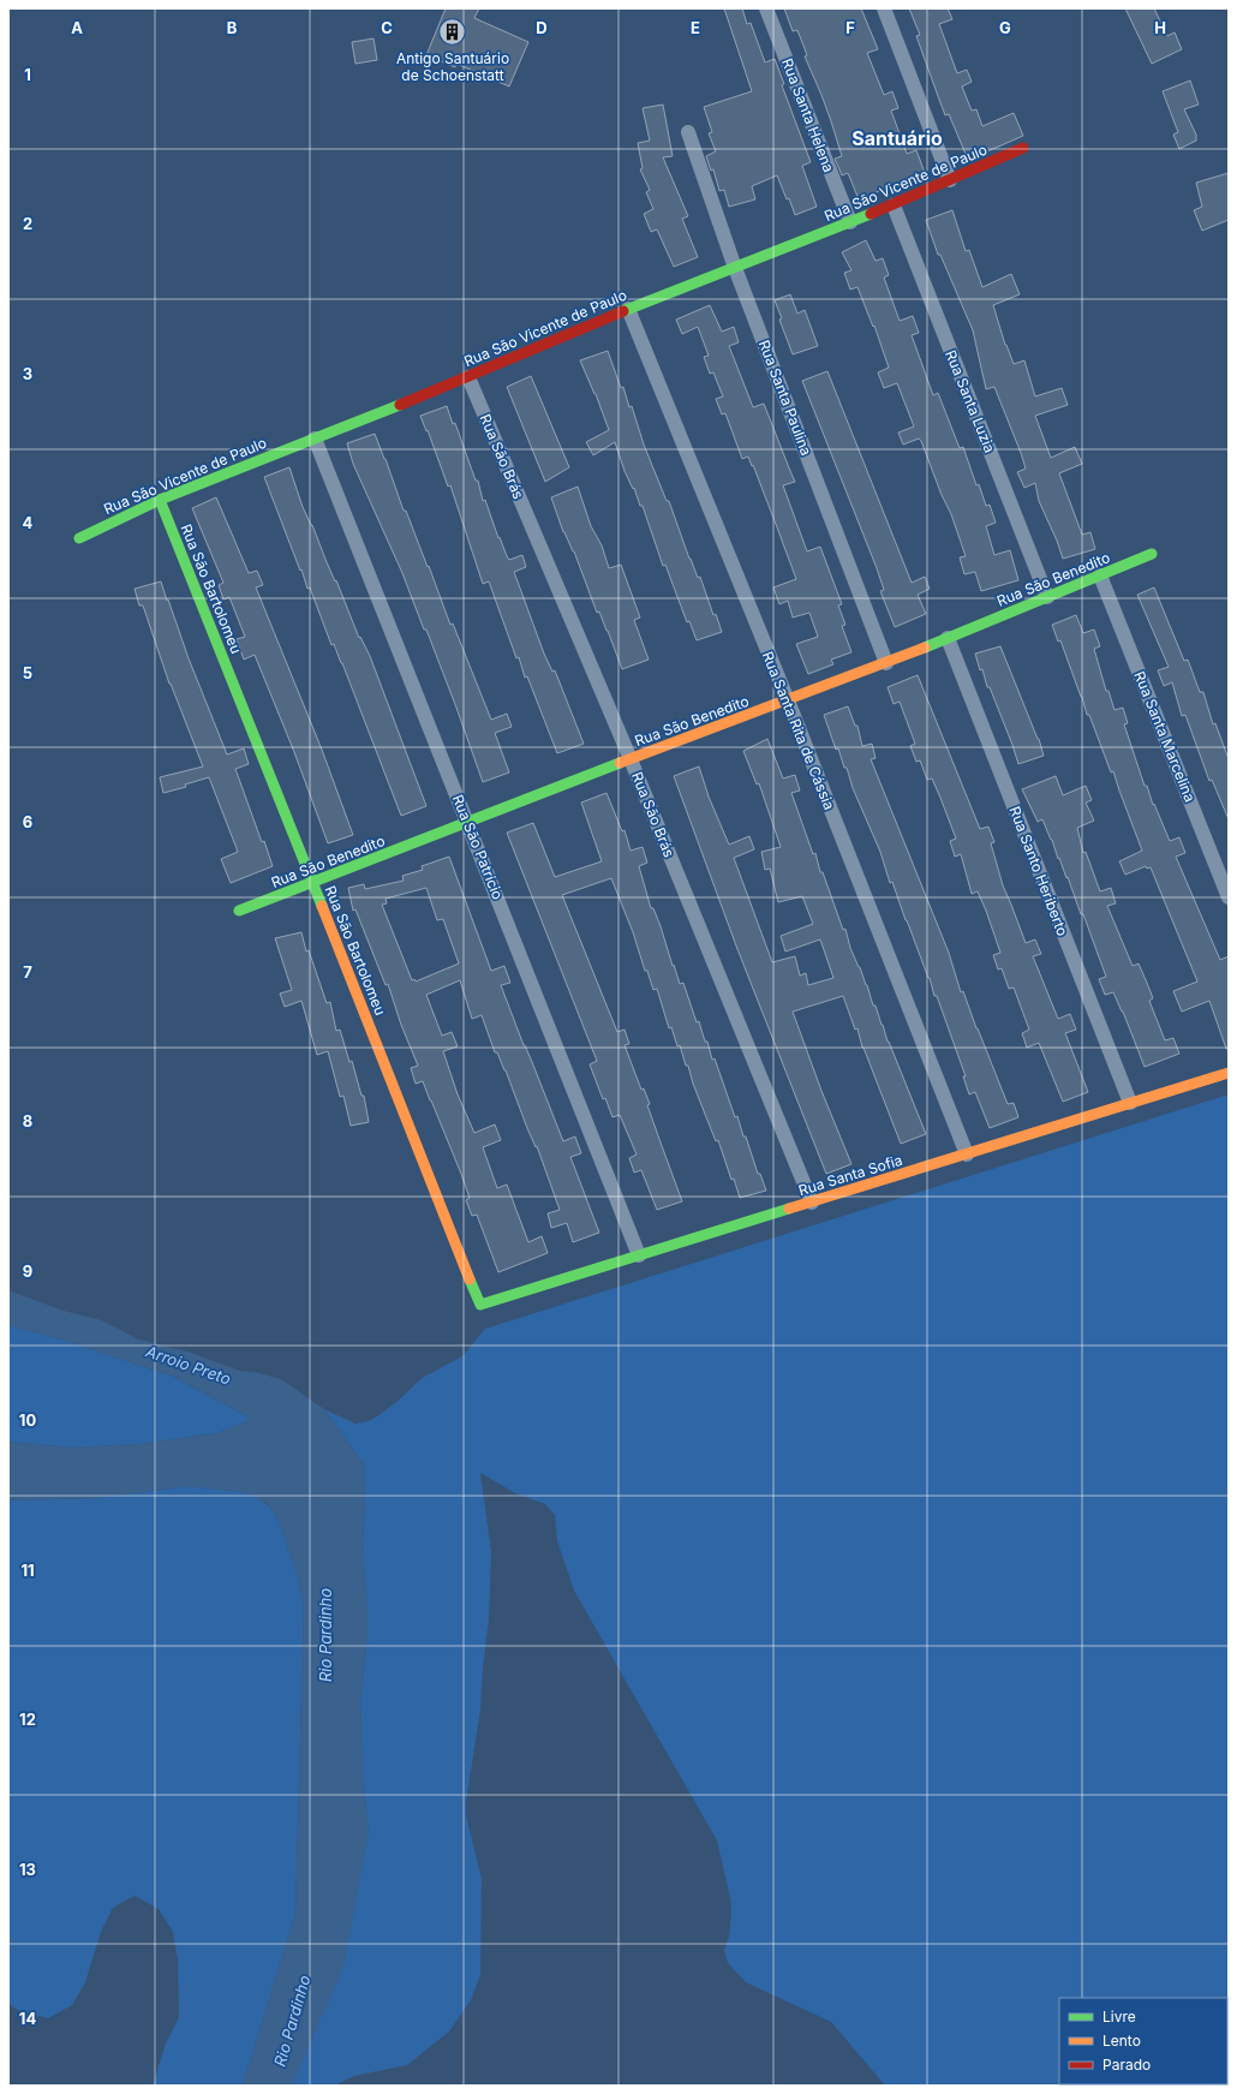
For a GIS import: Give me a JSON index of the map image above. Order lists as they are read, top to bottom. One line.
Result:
{"streets":{"street":["Rua Santa Helena","Rua São Vicente de Paulo","Rua Santa Paulina","Rua Santa Luzia","Rua São Brás","Rua São Benedito","Rua São Bartolomeu","Rua Santa Rita de Cássia","Rua Santa Marcelina","Rua São Patrício","Rua Santo Heriberto","Rua Santa Sofia"]},"crossings":[["Rua Santa Helena","Rua São Vicente de Paulo"],["Rua São Vicente de Paulo","Rua Santa Paulina"],["Rua São Vicente de Paulo","Rua Santa Luzia"],["Rua São Vicente de Paulo","Rua São Brás"],["Rua São Vicente de Paulo","Rua São Bartolomeu"],["Rua São Vicente de Paulo","Rua Santa Rita de Cássia"],["Rua São Vicente de Paulo","Rua São Patrício"],["Rua Santa Paulina","Rua São Benedito"],["Rua Santa Luzia","Rua São Benedito"],["Rua São Brás","Rua São Benedito"],["Rua São Brás","Rua Santa Sofia"],["Rua São Benedito","Rua São Bartolomeu"],["Rua São Benedito","Rua Santa Rita de Cássia"],["Rua São Benedito","Rua Santa Marcelina"],["Rua São Benedito","Rua São Patrício"],["Rua São Benedito","Rua Santo Heriberto"],["Rua São Bartolomeu","Rua Santa Sofia"],["Rua Santa Rita de Cássia","Rua Santa Sofia"],["Rua São Patrício","Rua Santa Sofia"],["Rua Santo Heriberto","Rua Santa Sofia"]],"districts":["Santuário"],"water":["Arroio Preto","Rio Pardinho"],"places":{"building":["Antigo Santuário de Schoenstatt"]},"legend":["Livre","Lento","Parado"],"grid":{"columns":["A","B","C","D","E","F","G","H"],"rows":["1","2","3","4","5","6","7","8","9","10","11","12","13","14"]}}
